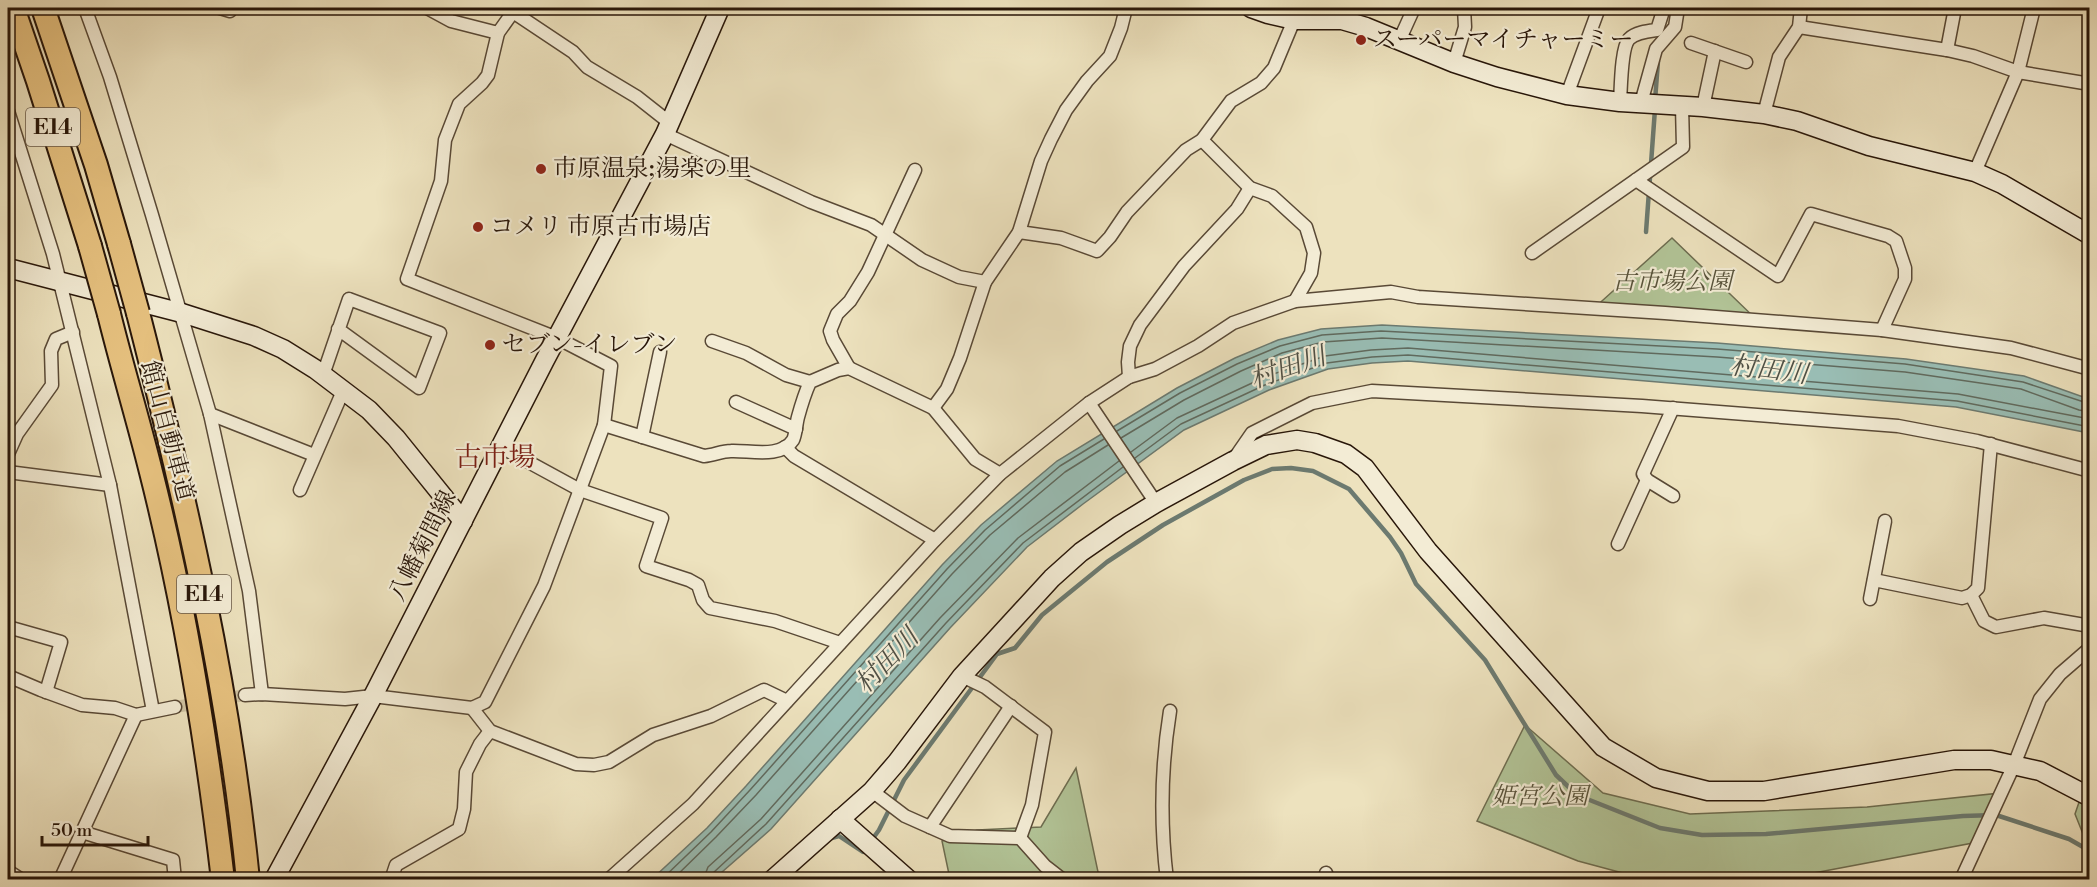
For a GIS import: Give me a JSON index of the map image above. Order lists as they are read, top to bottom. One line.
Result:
{"streets":{"highway":["E14","館山自動車道"],"street":["八幡菊間線"]},"districts":["古市場"],"water":["村田川"],"parks":["古市場公園","姫宮公園"],"places":["スーパーマイチャーミー","市原温泉;湯楽の里","コメリ 市原古市場店","セブン-イレブン"],"scale_bar":"50 m"}
